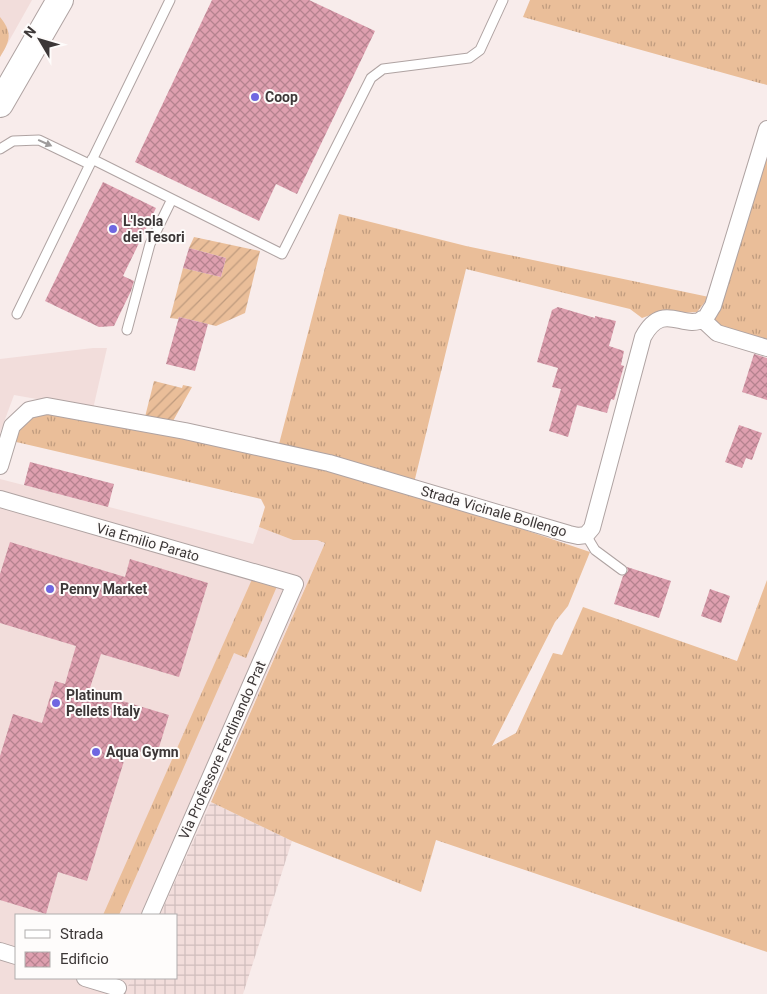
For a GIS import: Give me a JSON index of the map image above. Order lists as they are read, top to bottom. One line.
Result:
{"streets":{"street":["Strada Vicinale Bollengo","Via Emilio Parato","Via Professore Ferdinando Prat"]},"crossings":[["Via Emilio Parato","Via Professore Ferdinando Prat"]],"places":["Coop","L'Isola dei Tesori","Penny Market","Platinum Pellets Italy","Aqua Gymn"],"legend":["Strada","Edificio"],"north":"top left"}
